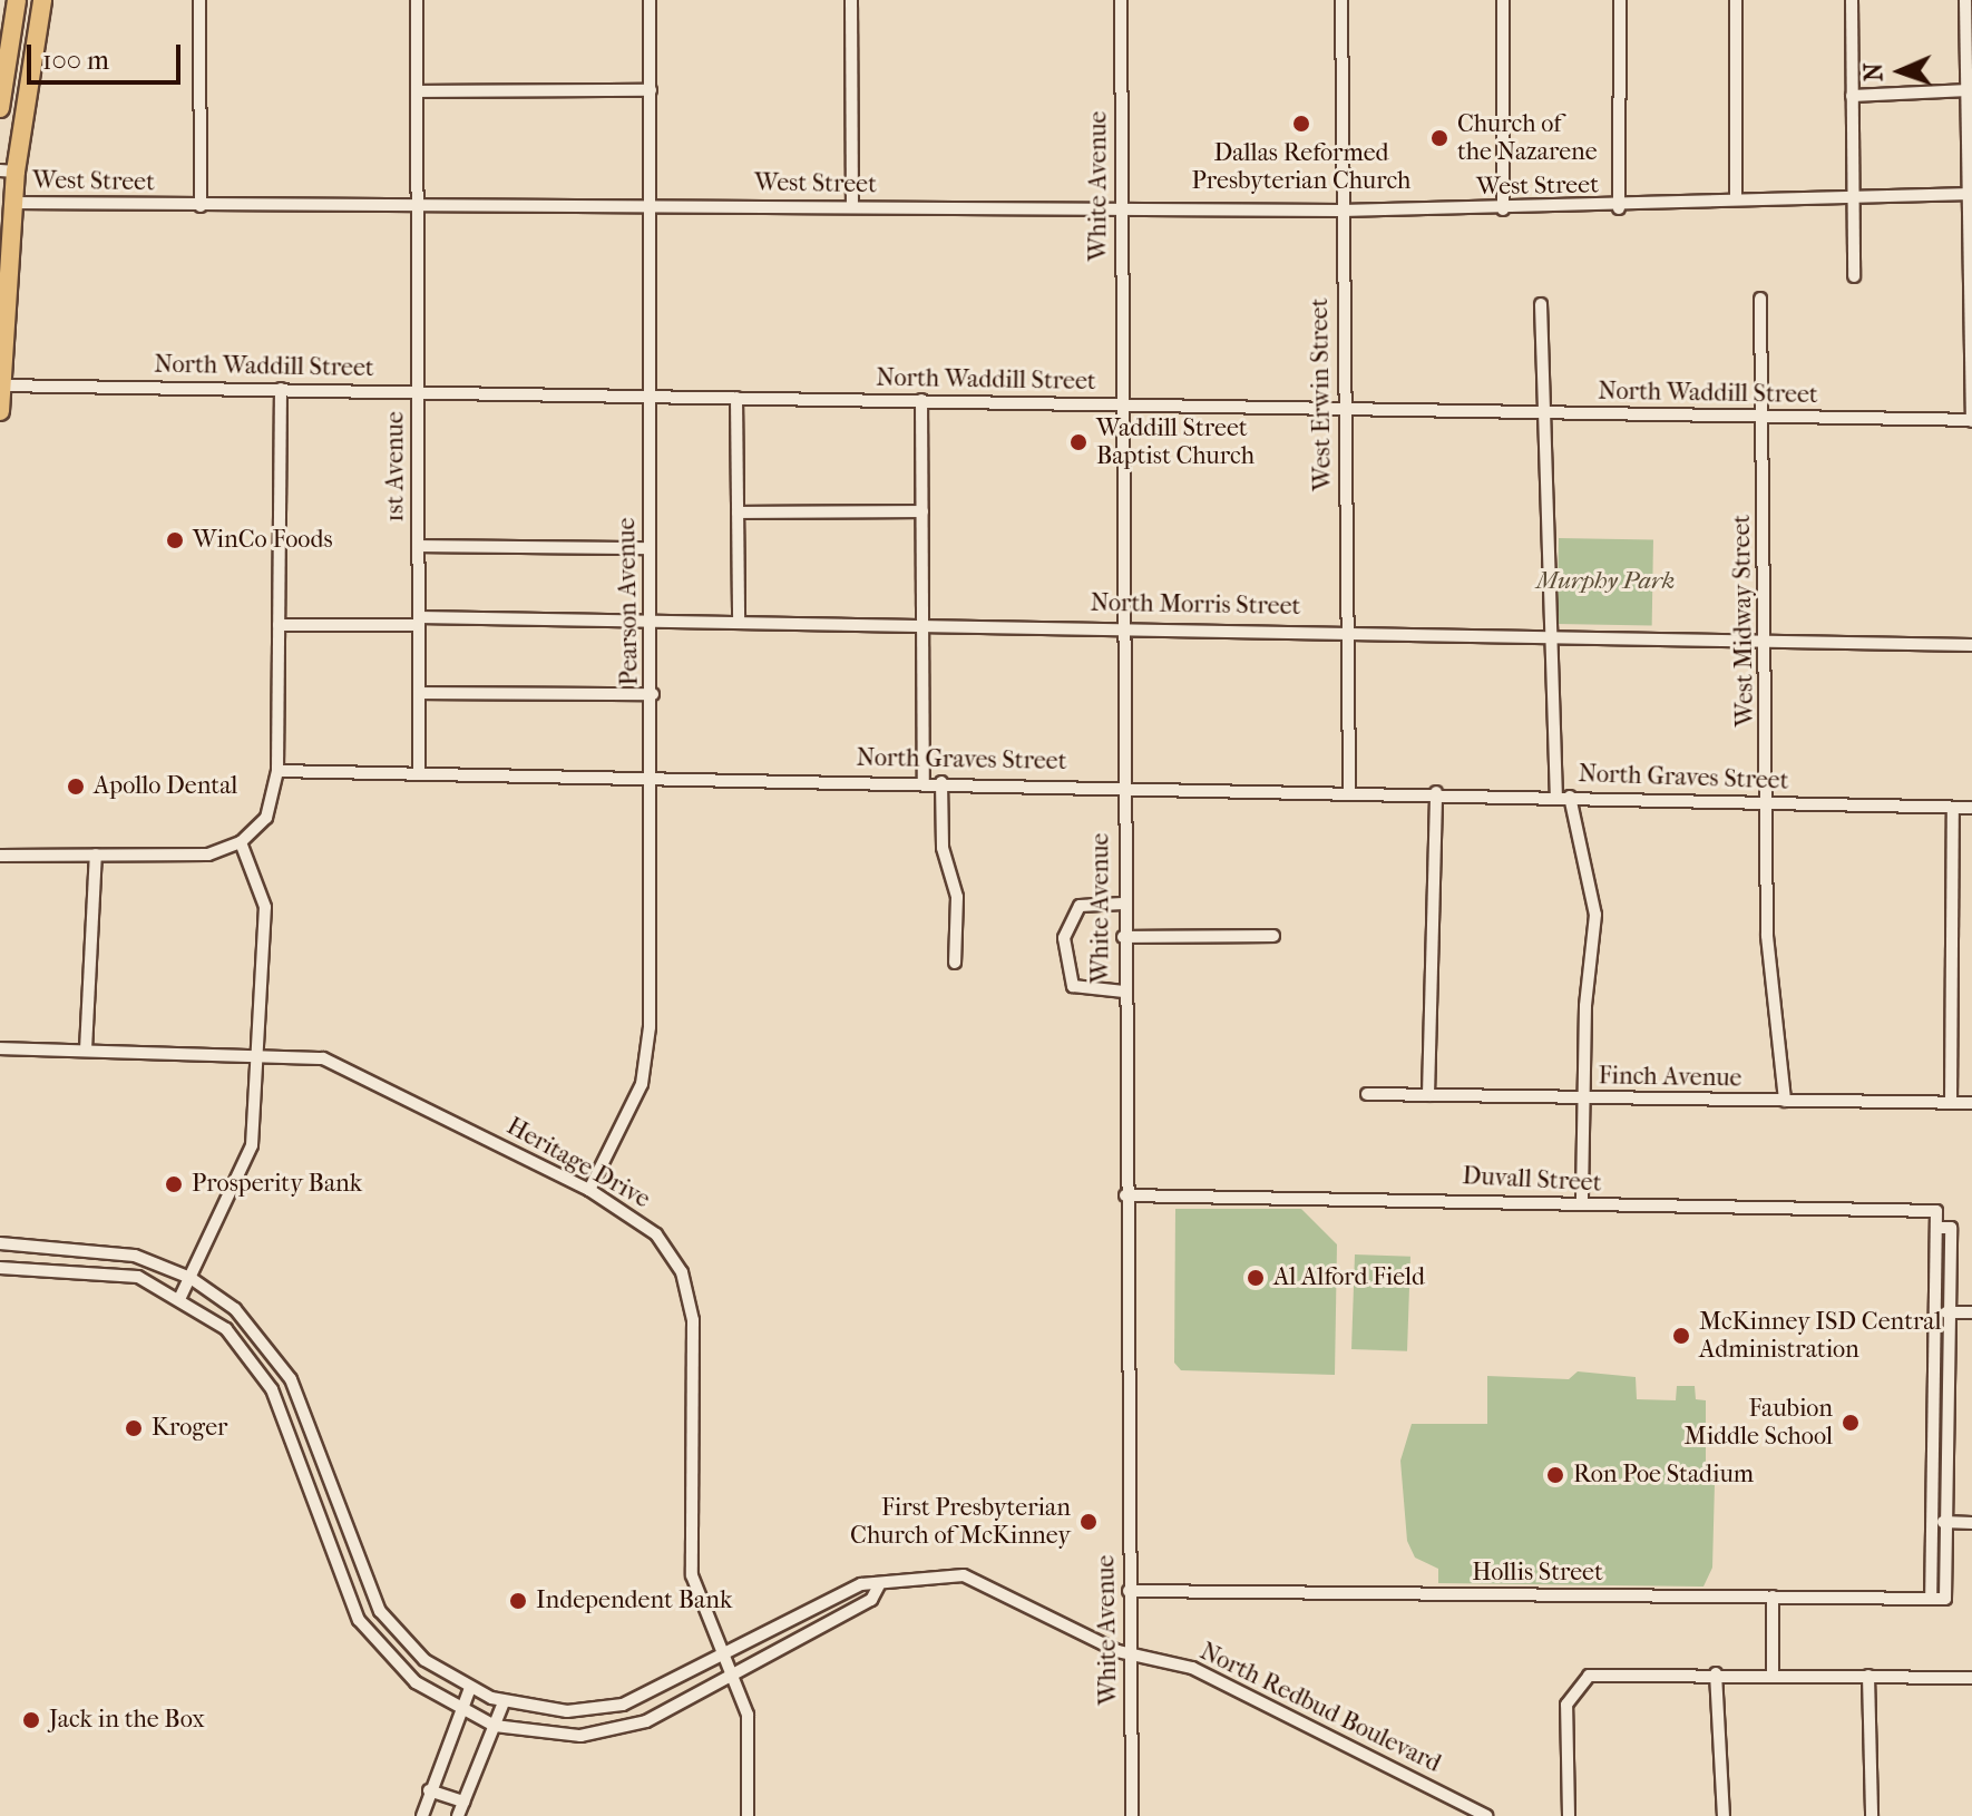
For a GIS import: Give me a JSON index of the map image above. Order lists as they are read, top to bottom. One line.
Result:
{"streets":{"street":["West Street","White Avenue","North Waddill Street","West Erwin Street","1st Avenue","Pearson Avenue","North Morris Street","West Midway Street","North Graves Street","Finch Avenue","Heritage Drive","Duvall Street","Hollis Street","North Redbud Boulevard"]},"crossings":[["West Street","White Avenue"],["West Street","West Erwin Street"],["West Street","1st Avenue"],["West Street","Pearson Avenue"],["White Avenue","North Waddill Street"],["White Avenue","North Morris Street"],["White Avenue","North Graves Street"],["White Avenue","Duvall Street"],["White Avenue","Hollis Street"],["White Avenue","North Redbud Boulevard"],["North Waddill Street","West Erwin Street"],["North Waddill Street","1st Avenue"],["North Waddill Street","Pearson Avenue"],["North Waddill Street","West Midway Street"],["West Erwin Street","North Morris Street"],["West Erwin Street","North Graves Street"],["1st Avenue","North Morris Street"],["1st Avenue","North Graves Street"],["Pearson Avenue","North Morris Street"],["Pearson Avenue","North Graves Street"],["Pearson Avenue","Heritage Drive"],["North Morris Street","West Midway Street"],["West Midway Street","North Graves Street"],["West Midway Street","Finch Avenue"],["Heritage Drive","North Redbud Boulevard"]],"parks":["Murphy Park"],"places":["Dallas Reformed Presbyterian Church","Church of the Nazarene","Waddill Street Baptist Church","WinCo Foods","Apollo Dental","Prosperity Bank","Al Alford Field","McKinney ISD Central Administration","Faubion Middle School","Kroger","Ron Poe Stadium","First Presbyterian Church of McKinney","Independent Bank","Jack in the Box"],"scale_bar":"100 m","north":"left"}
